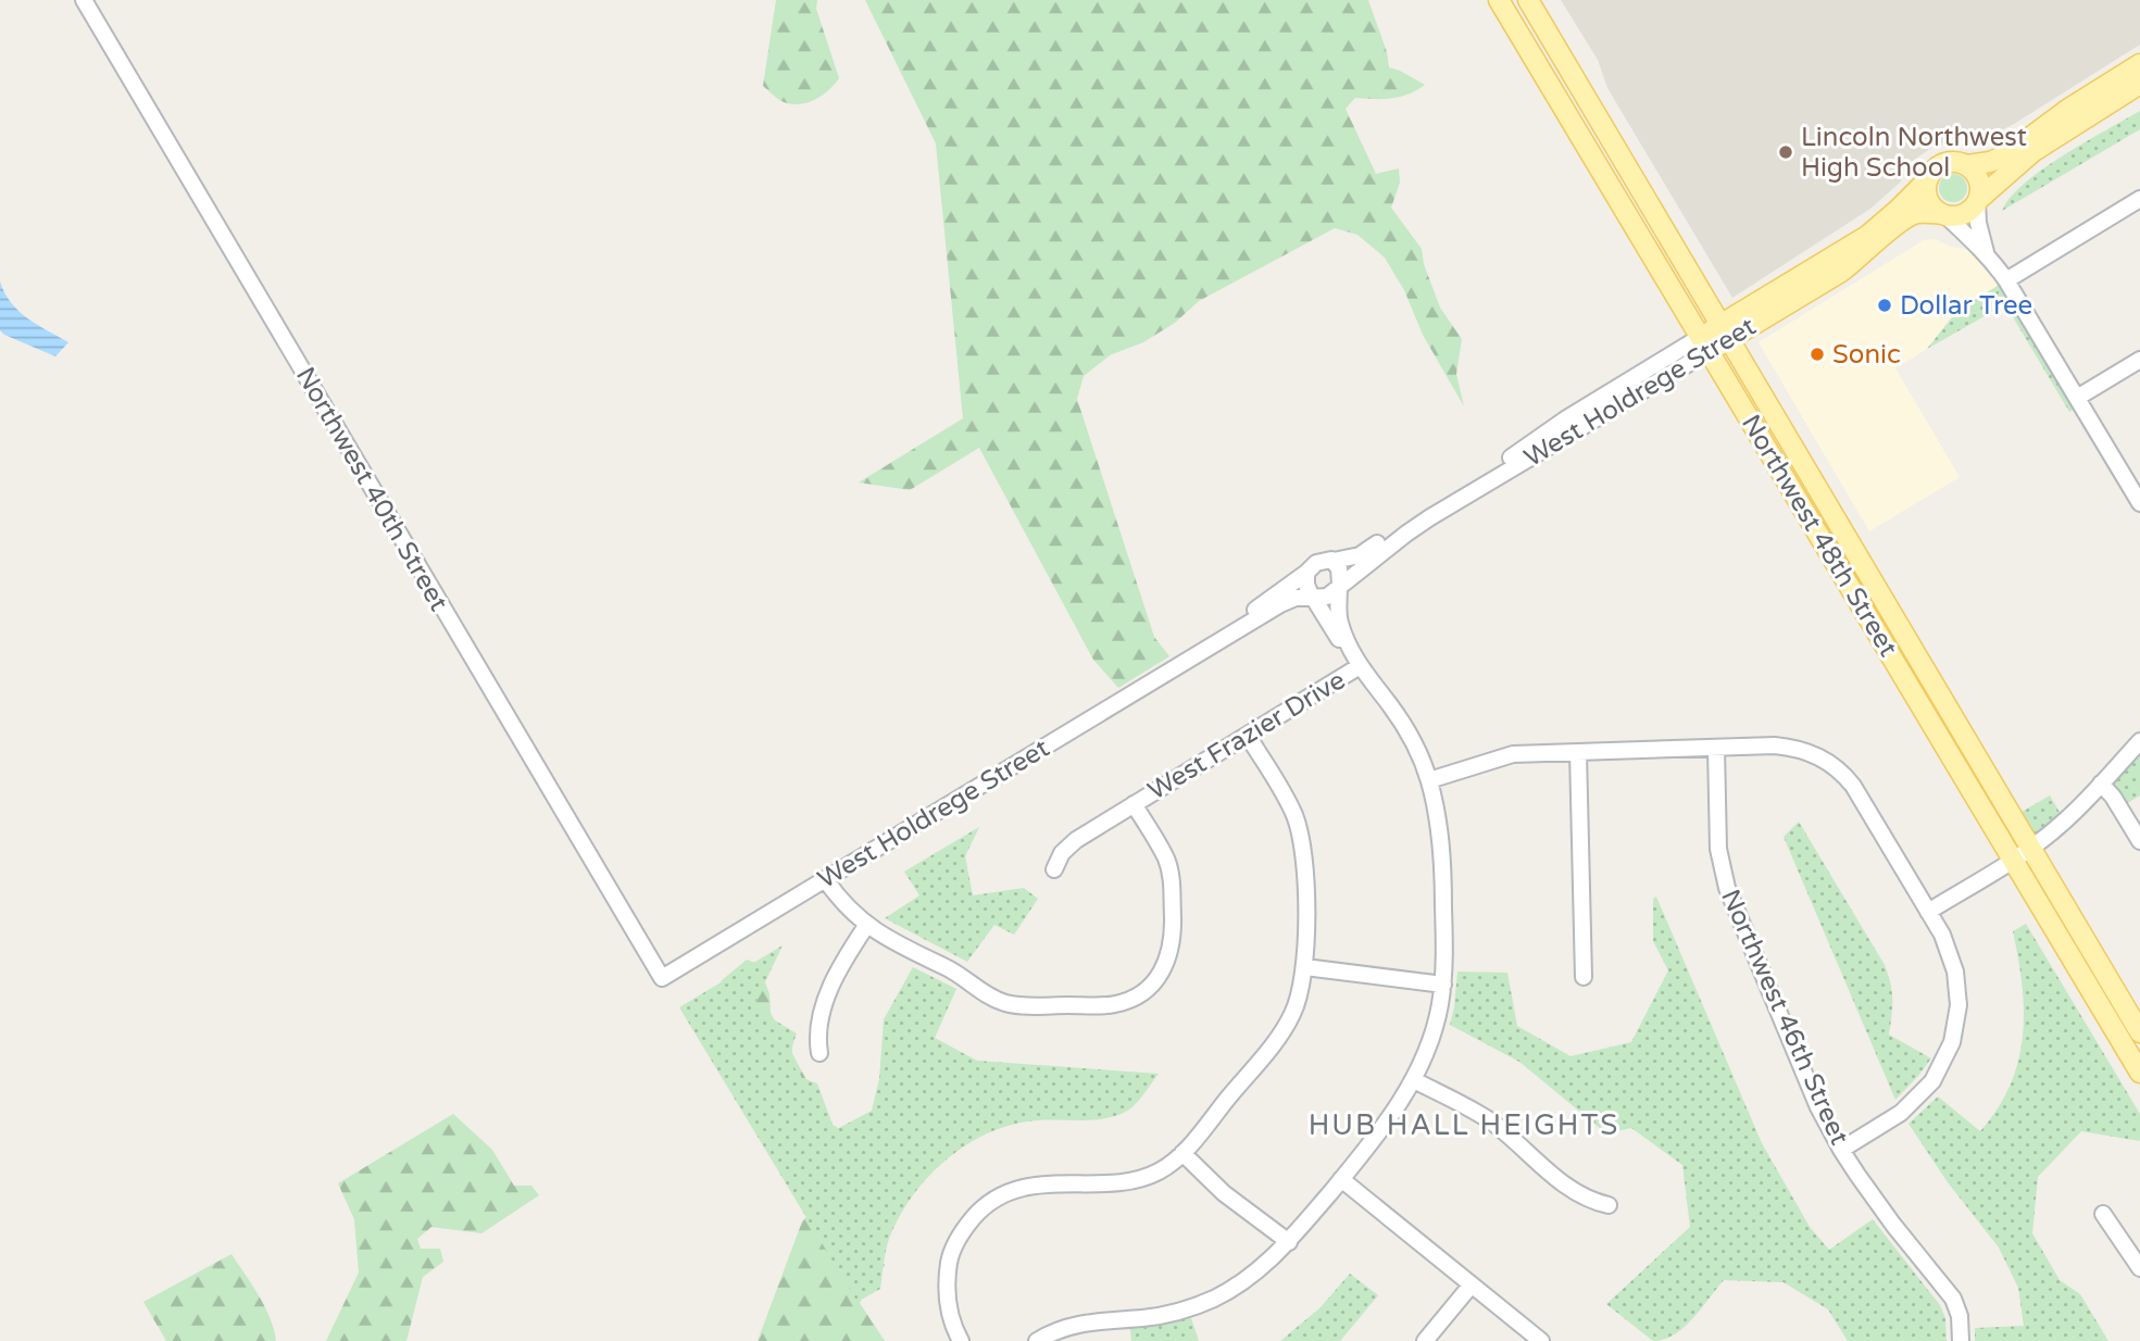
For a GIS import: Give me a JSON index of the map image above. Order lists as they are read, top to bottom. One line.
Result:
{"streets":{"main road":["West Holdrege Street","Northwest 48th Street"],"street":["Northwest 40th Street","West Frazier Drive","Northwest 46th Street"]},"crossings":[["West Holdrege Street","Northwest 40th Street"],["West Holdrege Street","Northwest 48th Street"]],"districts":["HUB HALL HEIGHTS"],"places":["Lincoln Northwest High School","Dollar Tree","Sonic"]}
